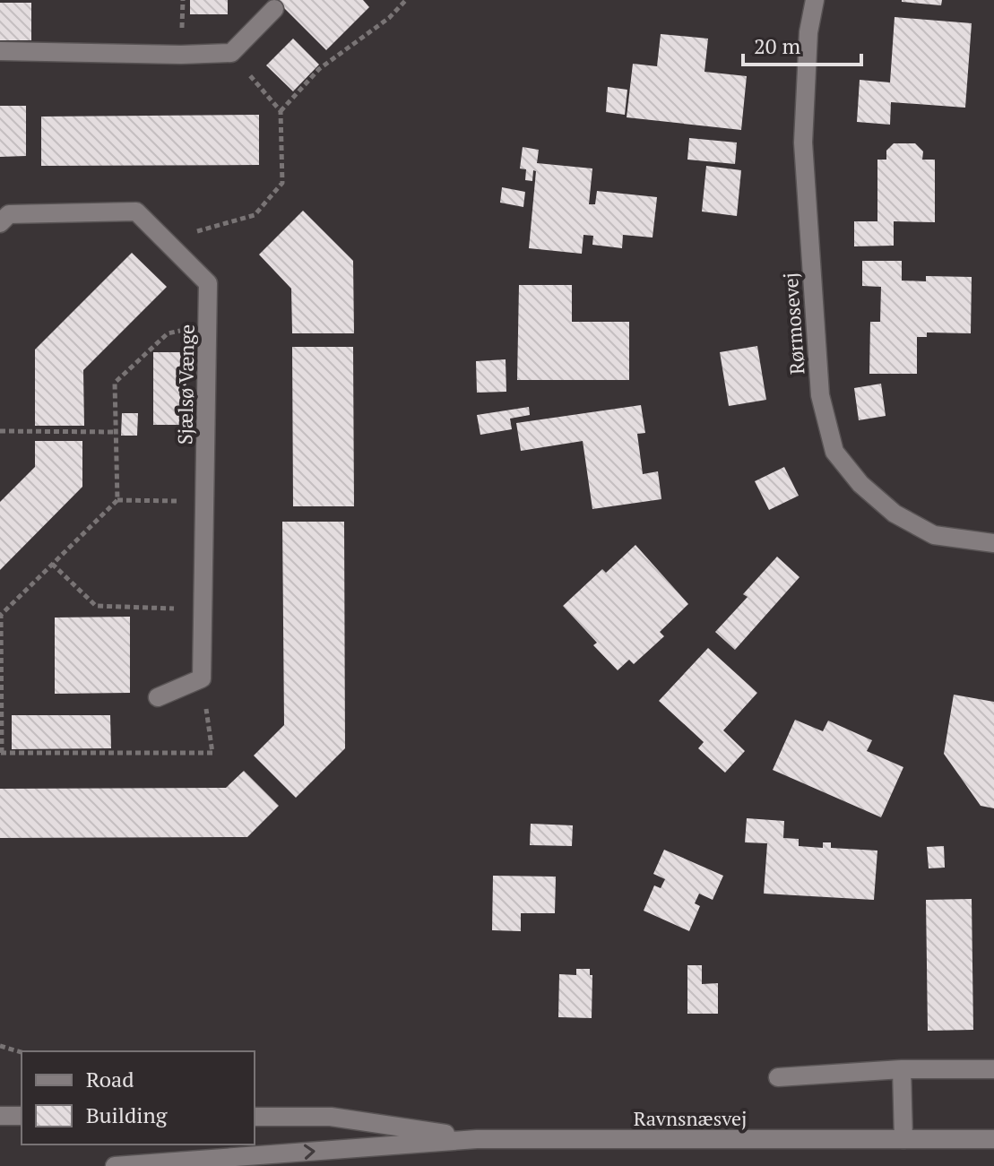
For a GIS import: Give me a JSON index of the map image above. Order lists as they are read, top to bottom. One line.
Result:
{"streets":{"street":["Rørmosevej","Sjælsø Vænge","Ravnsnæsvej"]},"legend":["Road","Building"],"scale_bar":"20 m"}
